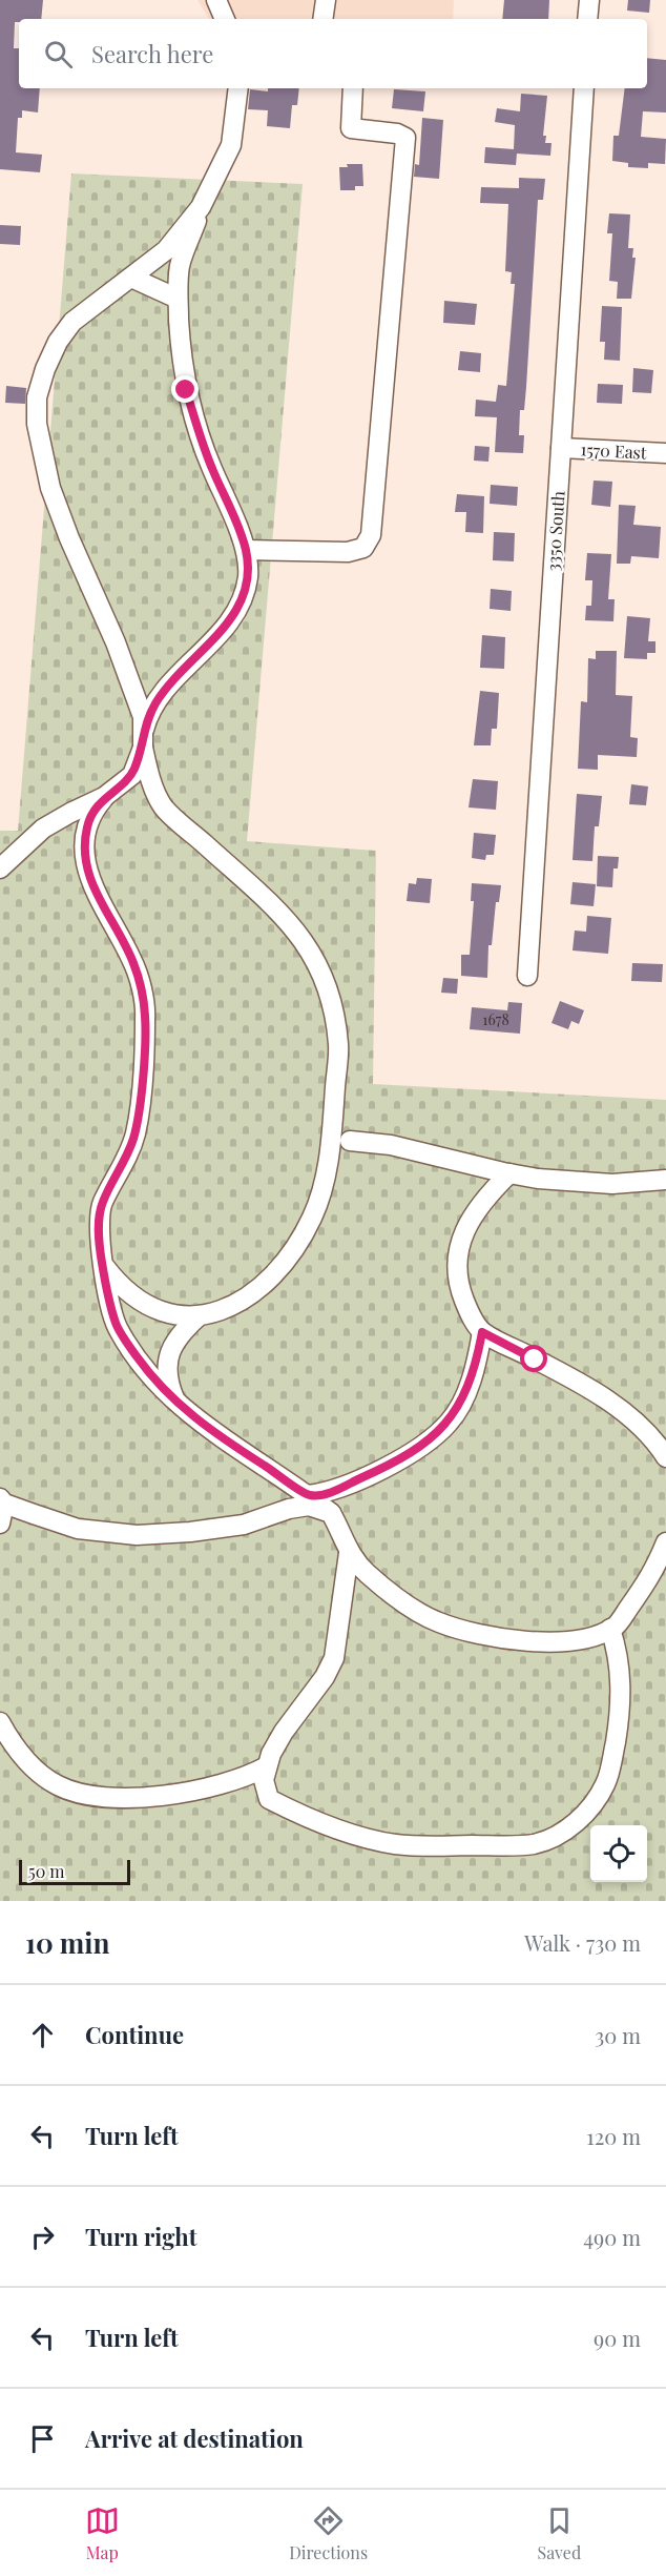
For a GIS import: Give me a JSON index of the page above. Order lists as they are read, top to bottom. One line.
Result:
{"streets":{"street":["1570 East","3350 South"]},"crossings":[["1570 East","3350 South"]],"house_numbers":["1678"],"scale_bar":"50 m","page":{"search":"Search here","scale":"50 m","heading":["10 min","Walk · 730 m"],"list":[["Continue","30 m"],["Turn left","120 m"],["Turn right","490 m"],["Turn left","90 m"],"Arrive at destination"],"nav":["Map","Directions","Saved"]}}
